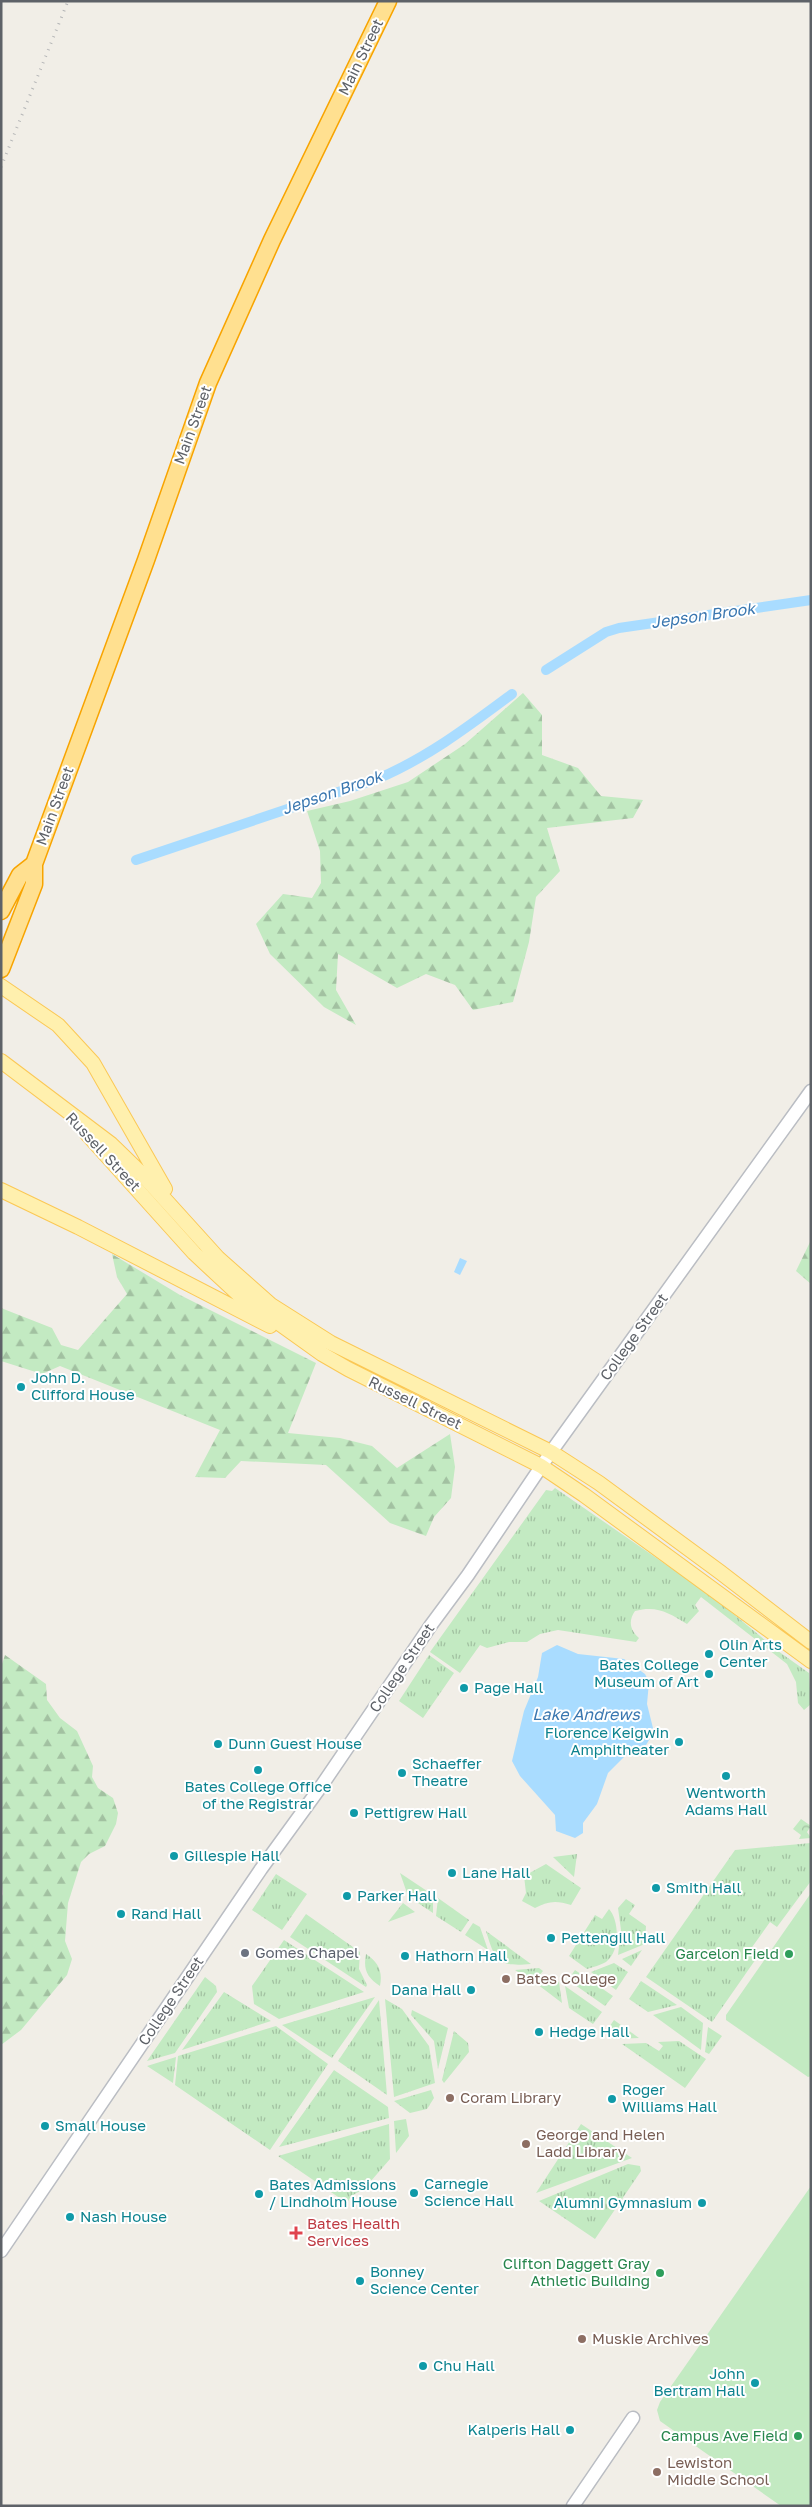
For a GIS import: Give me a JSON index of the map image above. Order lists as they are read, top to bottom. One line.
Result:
{"streets":{"highway":["Main Street"],"main road":["Russell Street","College Street"]},"crossings":[["Russell Street","College Street"]],"water":["Jepson Brook","Lake Andrews"],"places":{"other":["John D. Clifford House","Olin Arts Center","Bates College Museum of Art","Page Hall","Florence Keigwin Amphitheater","Dunn Guest House","Bates College Office of the Registrar","Schaeffer Theatre","Wentworth Adams Hall","Pettigrew Hall","Gillespie Hall","Lane Hall","Smith Hall","Parker Hall","Rand Hall","Pettengill Hall","Gomes Chapel","Garcelon Field","Hathorn Hall","Bates College","Dana Hall","Hedge Hall","Coram Library","Roger Williams Hall","Small House","George and Helen Ladd Library","Carnegie Science Hall","Bates Admissions / Lindholm House","Alumni Gymnasium","Nash House","Clifton Daggett Gray Athletic Building","Bonney Science Center","Muskie Archives","Chu Hall","John Bertram Hall","Kalperis Hall","Campus Ave Field","Lewiston Middle School"],"health":["Bates Health Services"]}}
